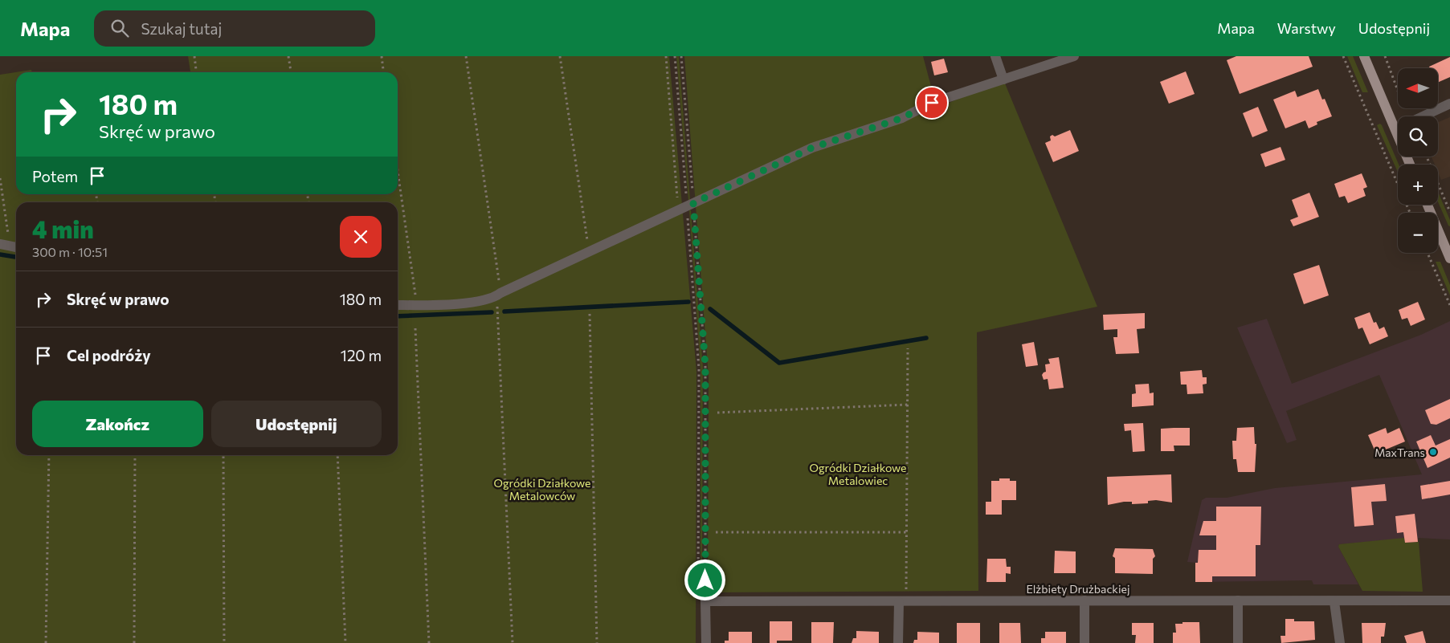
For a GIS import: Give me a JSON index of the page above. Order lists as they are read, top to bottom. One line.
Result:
{"streets":{"street":["Elżbiety Drużbackiej"]},"parks":["Ogródki Działkowe Metalowiec","Ogródki Działkowe Metalowców"],"places":["MaxTrans"],"north":"left","page":{"header":"Mapa","search":"Szukaj tutaj","nav":["Mapa","Warstwy","Udostępnij"],"map_buttons":["+","−"],"turn":["180 m","Skręć w prawo"],"then":"Potem","heading":["4 min","300 m · 10:51"],"list":[{"name":"Skręć w prawo","value":"180 m"},{"name":"Cel podróży","value":"120 m"}],"buttons":["Zakończ","Udostępnij"]}}
